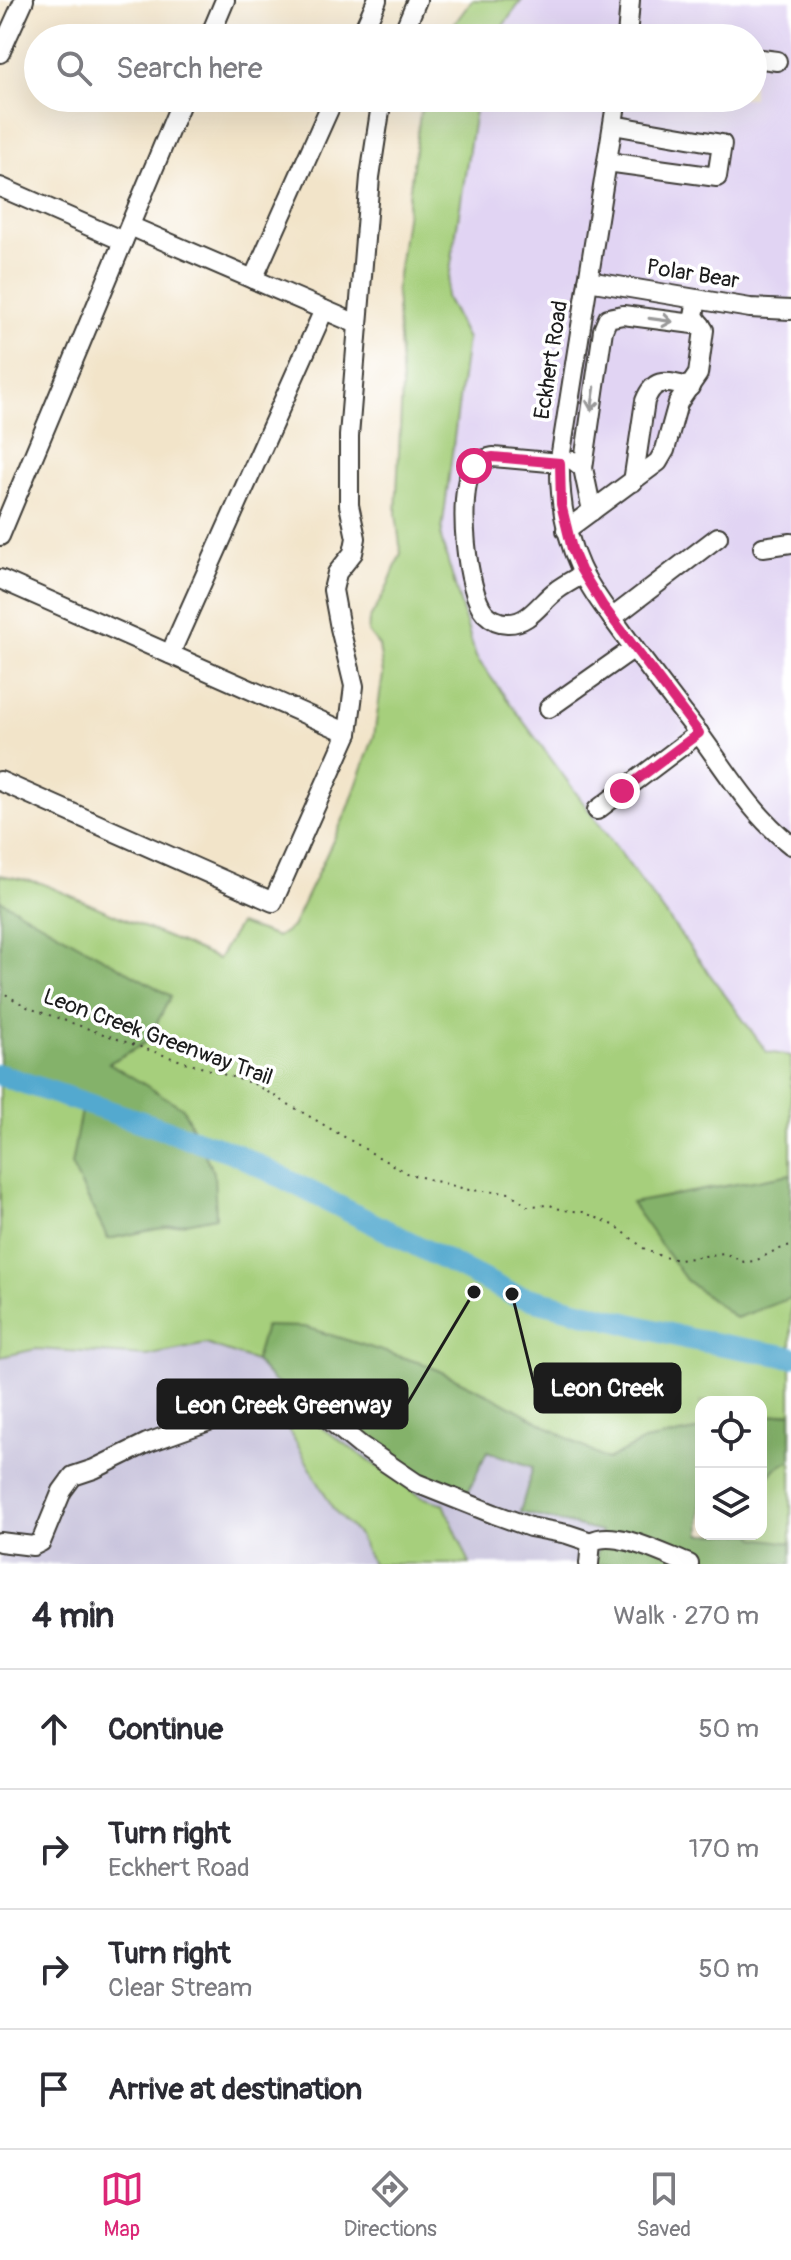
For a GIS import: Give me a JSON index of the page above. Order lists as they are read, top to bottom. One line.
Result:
{"streets":{"street":["Polar Bear","Eckhert Road"],"path":["Leon Creek Greenway Trail"]},"crossings":[["Polar Bear","Eckhert Road"]],"places":["Leon Creek Greenway","Leon Creek"],"page":{"search":"Search here","heading":["4 min","Walk · 270 m"],"list":[["Continue","50 m"],["Turn right","Eckhert Road","170 m"],["Turn right","Clear Stream","50 m"],"Arrive at destination"],"nav":["Map","Directions","Saved"]}}
